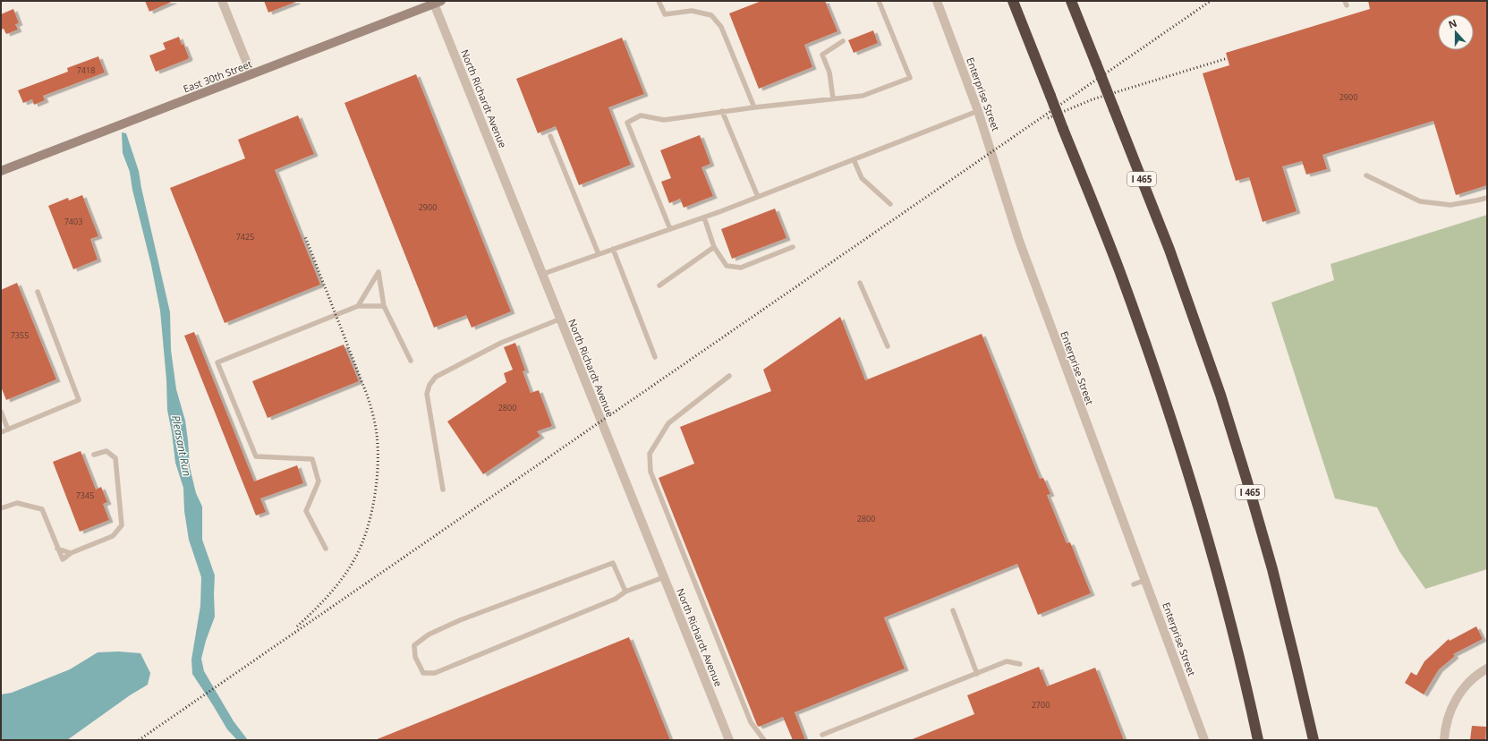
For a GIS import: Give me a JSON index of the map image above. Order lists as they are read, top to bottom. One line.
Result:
{"streets":{"highway":["I 465"],"main road":["East 30th Street"],"street":["Enterprise Street","North Richardt Avenue"]},"crossings":[["East 30th Street","North Richardt Avenue"]],"water":["Pleasant Run"],"house_numbers":["7418","2900","2900","7403","7425","7355","2800","7345","2800","2700"],"north":"top"}
